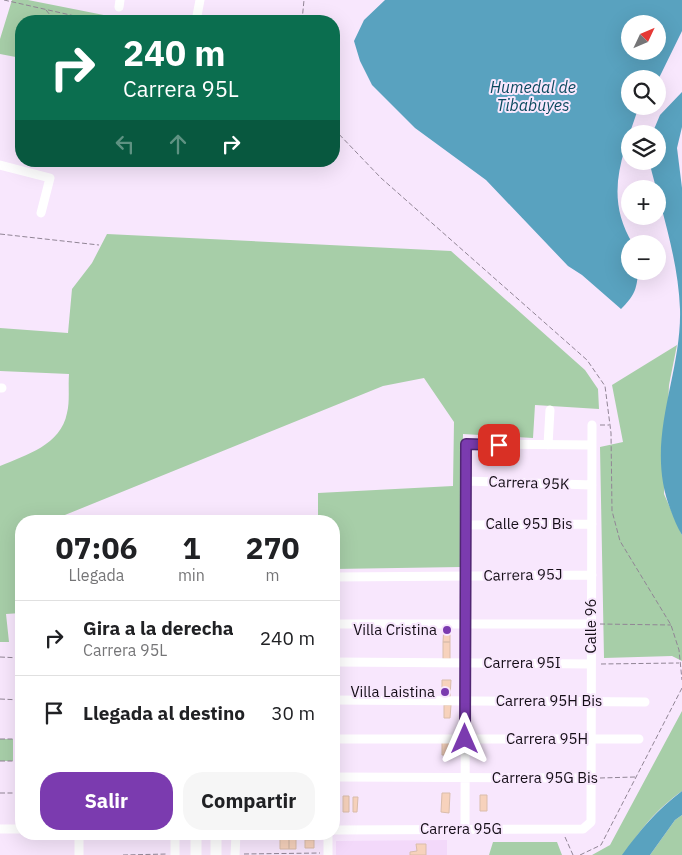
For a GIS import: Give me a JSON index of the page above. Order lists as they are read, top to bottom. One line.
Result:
{"streets":{"street":["Carrera 95K","Calle 95J Bis","Carrera 95J","Calle 96","Carrera 95I","Carrera 95H Bis","Carrera 95H","Carrera 95G Bis","Carrera 95G"]},"crossings":[["Carrera 95K","Calle 96"],["Calle 95J Bis","Calle 96"],["Carrera 95J","Calle 96"],["Calle 96","Carrera 95I"],["Calle 96","Carrera 95H Bis"],["Calle 96","Carrera 95H"],["Calle 96","Carrera 95G Bis"],["Calle 96","Carrera 95G"]],"water":["Humedal de Tibabuyes"],"places":["Villa Cristina","Villa Laistina"],"north":"top right","page":{"map_buttons":["+","−"],"turn":["240 m","Carrera 95L"],"eta":["07:06","Llegada","1","min","270","m"],"list":[{"name":"Gira a la derecha","note":"Carrera 95L","value":"240 m"},{"name":"Llegada al destino","value":"30 m"}],"buttons":["Salir","Compartir"]}}
